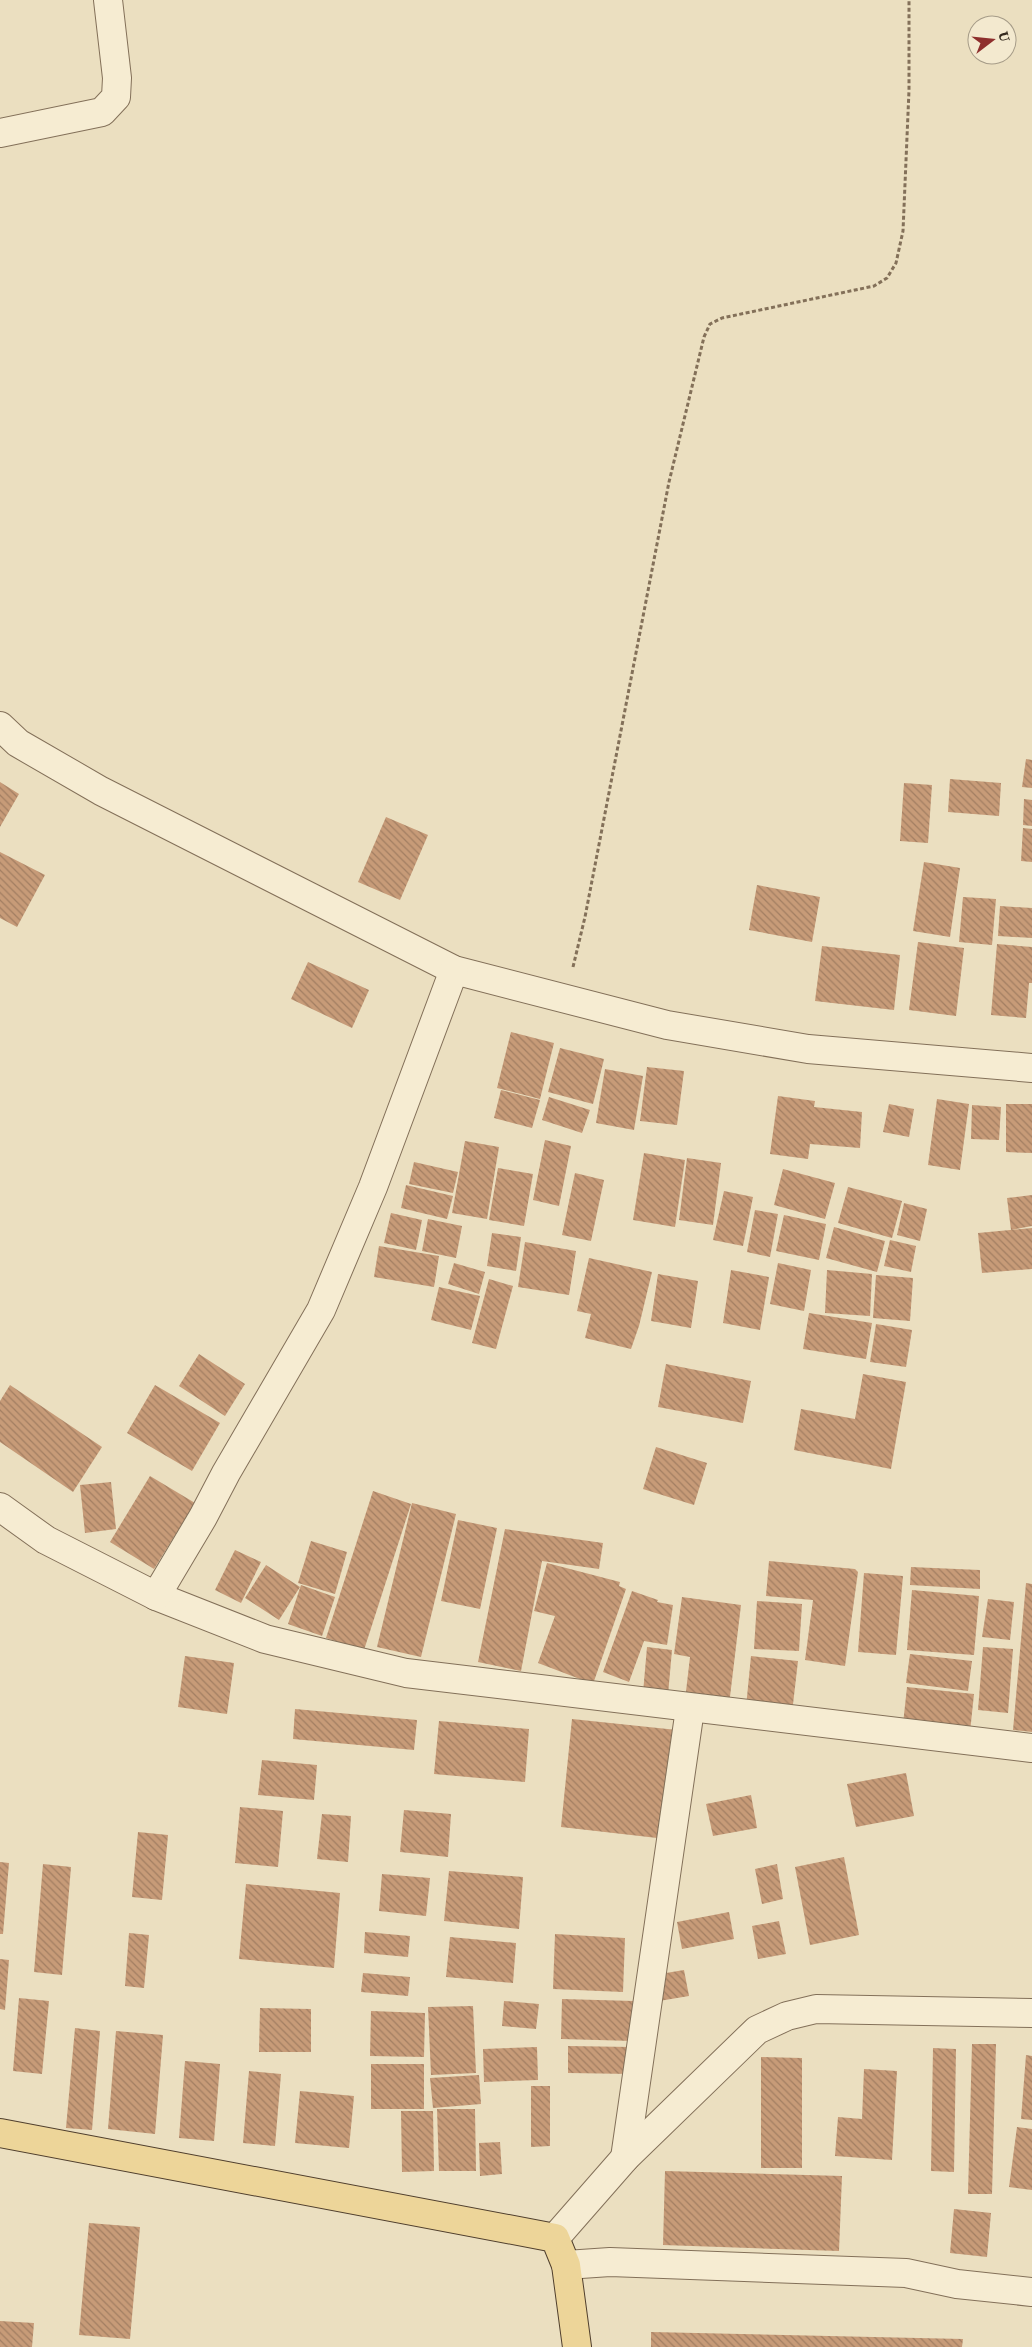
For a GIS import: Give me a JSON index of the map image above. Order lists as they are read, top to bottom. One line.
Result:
{"north":"right"}
